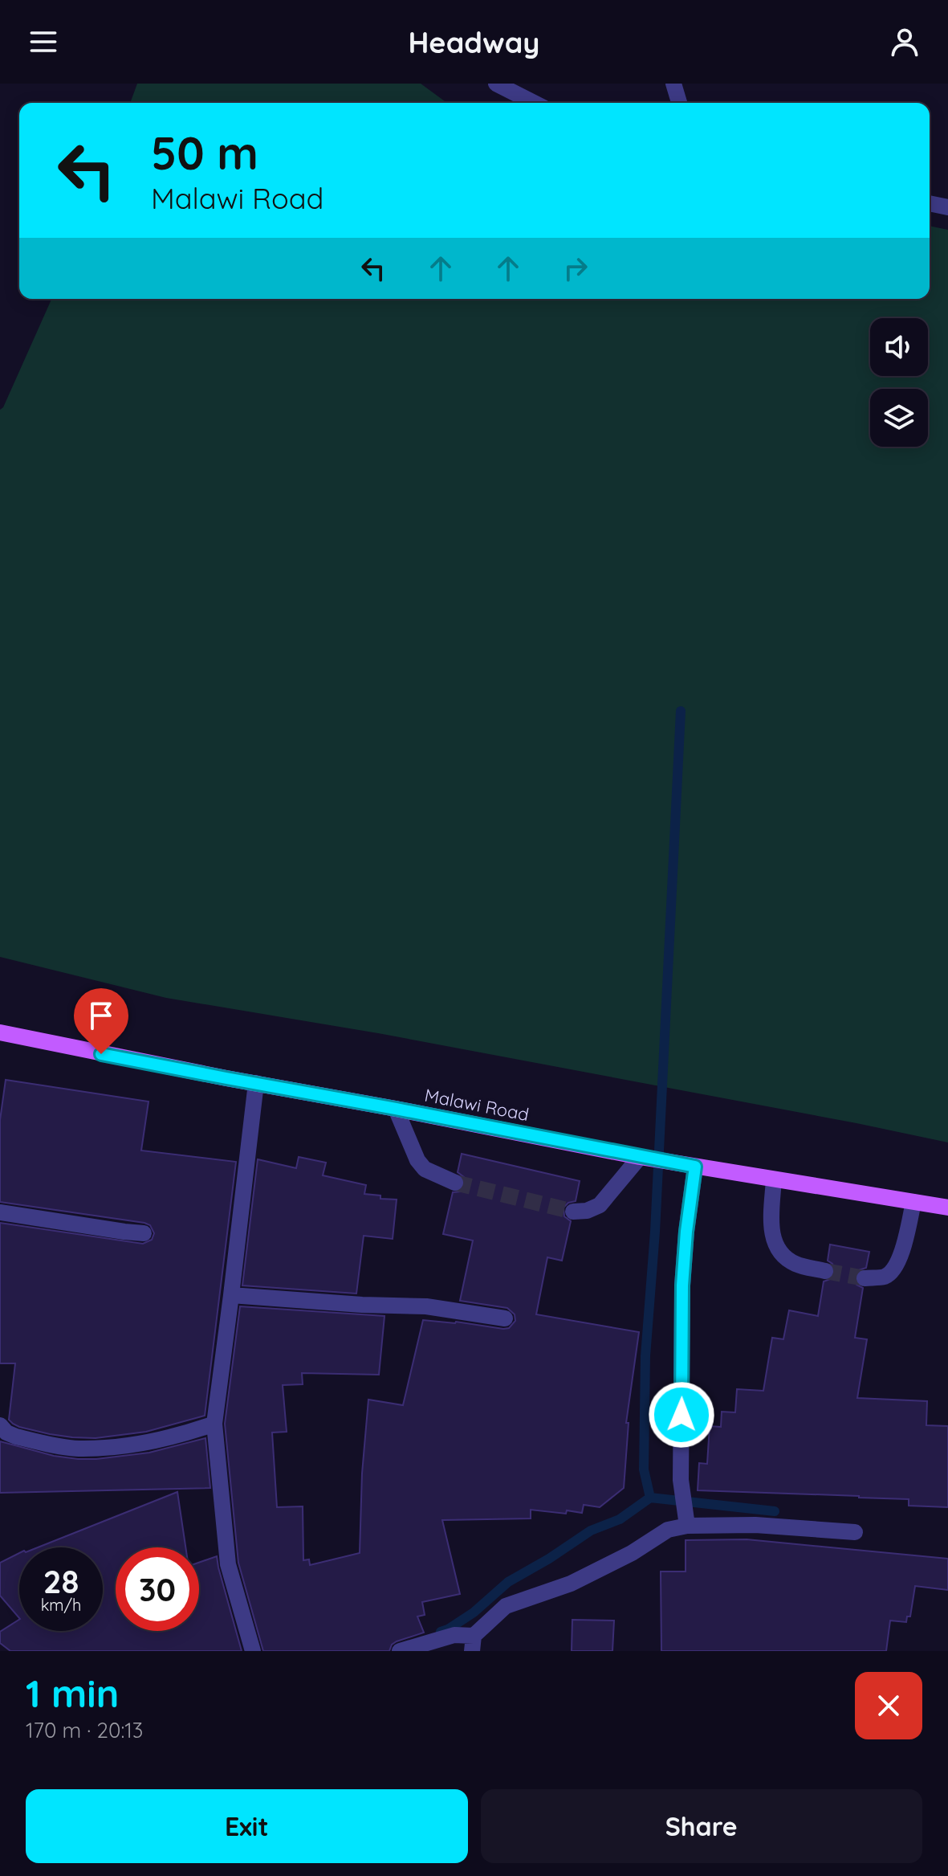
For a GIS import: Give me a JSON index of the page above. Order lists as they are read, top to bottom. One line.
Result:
{"streets":{"main road":["Malawi Road"]},"page":{"header":"Headway","turn":["50 m","Malawi Road"],"speed":"28 km/h","limit":"30","heading":["1 min","170 m · 20:13"],"buttons":["Exit","Share"]}}
